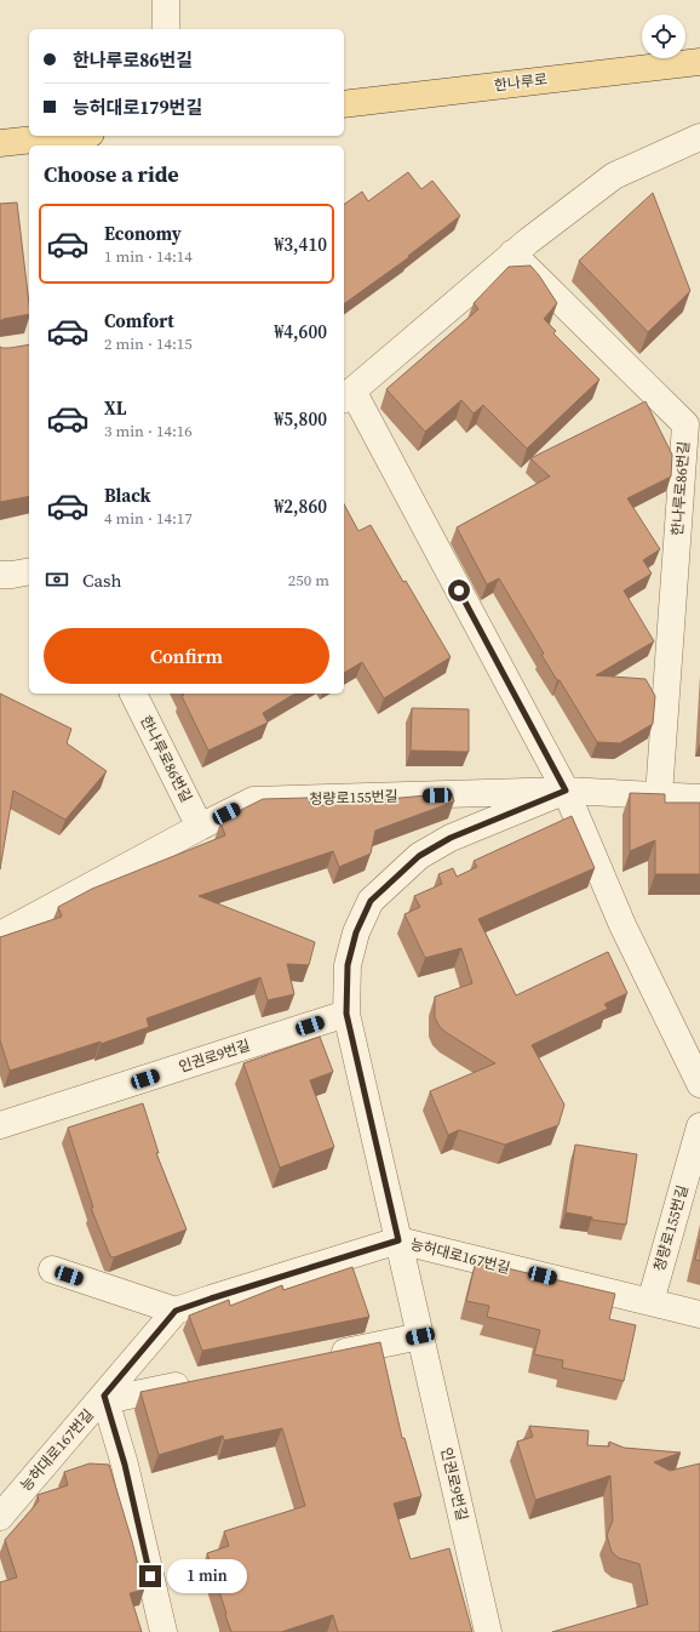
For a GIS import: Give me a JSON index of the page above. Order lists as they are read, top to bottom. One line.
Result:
{"streets":{"main road":["한나루로"],"street":["한나루로86번길","청량로155번길","인권로9번길","능허대로167번길"]},"crossings":[["한나루로86번길","청량로155번길"],["청량로155번길","인권로9번길"],["청량로155번길","능허대로167번길"],["인권로9번길","능허대로167번길"]],"page":{"banner":["한나루로86번길","능허대로179번길"],"heading":"Choose a ride","list":[{"name":"Economy","note":"1 min · 14:14","value":"₩3,410"},{"name":"Comfort","note":"2 min · 14:15","value":"₩4,600"},{"name":"XL","note":"3 min · 14:16","value":"₩5,800"},{"name":"Black","note":"4 min · 14:17","value":"₩2,860"}],"pay":["Cash","250 m"],"buttons":"Confirm","bubble":"1 min"}}
